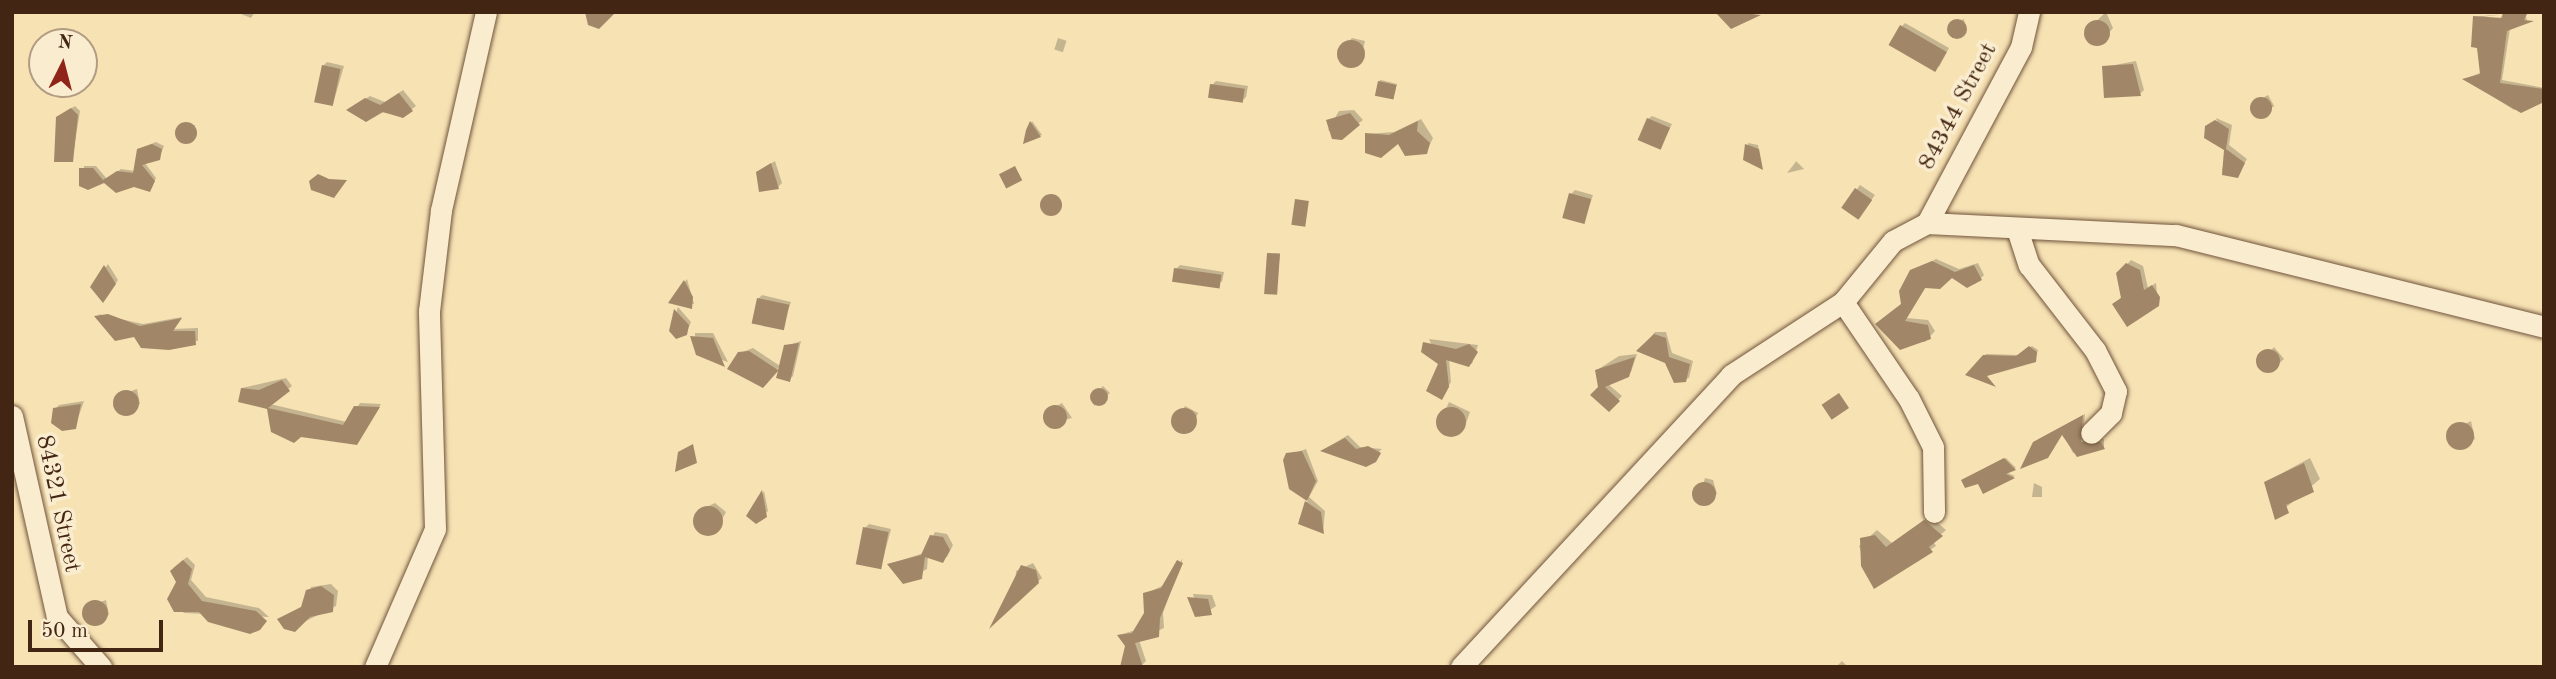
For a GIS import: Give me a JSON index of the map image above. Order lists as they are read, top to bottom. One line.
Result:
{"streets":{"street":["84344 Street","84321 Street"]},"scale_bar":"50 m","north":"top"}
